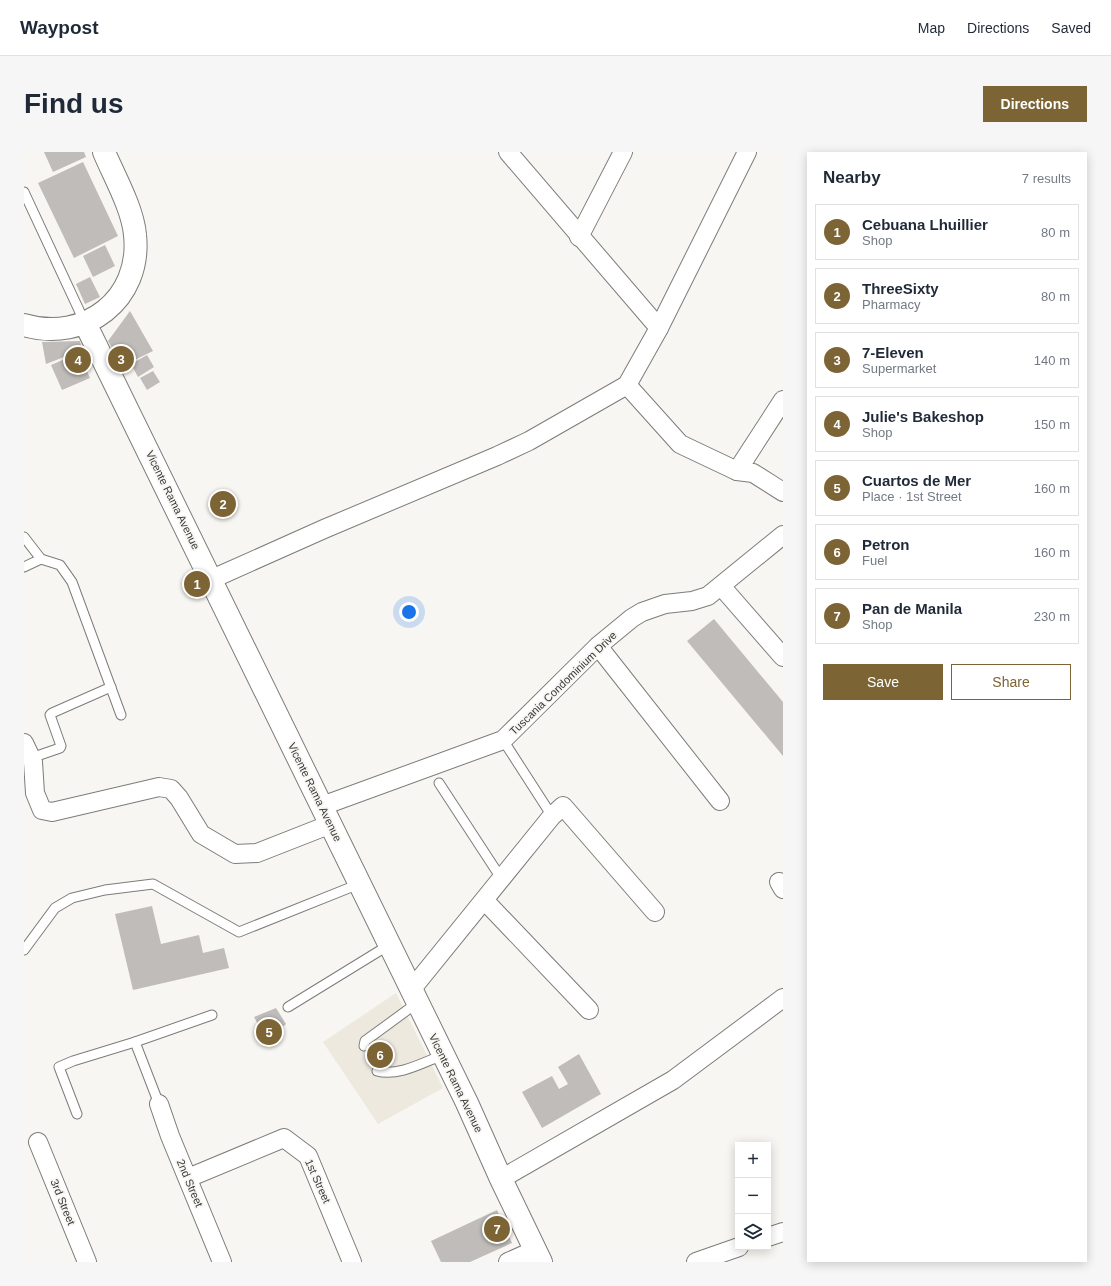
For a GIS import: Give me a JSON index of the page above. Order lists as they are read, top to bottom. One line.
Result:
{"streets":{"main road":["Vicente Rama Avenue"],"street":["Tuscania Condominium Drive","1st Street","2nd Street","3rd Street"]},"crossings":[["Vicente Rama Avenue","Tuscania Condominium Drive"],["1st Street","2nd Street"]],"page":{"header":"Waypost","nav":["Map","Directions","Saved"],"buttons":["Directions",["Save","Share"]],"title":"Find us","heading":["Nearby","7 results"],"list":[{"mark":"1","name":"Cebuana Lhuillier","note":"Shop","value":"80 m"},{"mark":"2","name":"ThreeSixty","note":"Pharmacy","value":"80 m"},{"mark":"3","name":"7-Eleven","note":"Supermarket","value":"140 m"},{"mark":"4","name":"Julie's Bakeshop","note":"Shop","value":"150 m"},{"mark":"5","name":"Cuartos de Mer","note":"Place · 1st Street","value":"160 m"},{"mark":"6","name":"Petron","note":"Fuel","value":"160 m"},{"mark":"7","name":"Pan de Manila","note":"Shop","value":"230 m"}],"pins":["3","4","2","1","5","6","7"],"map_buttons":["+","−"]}}
